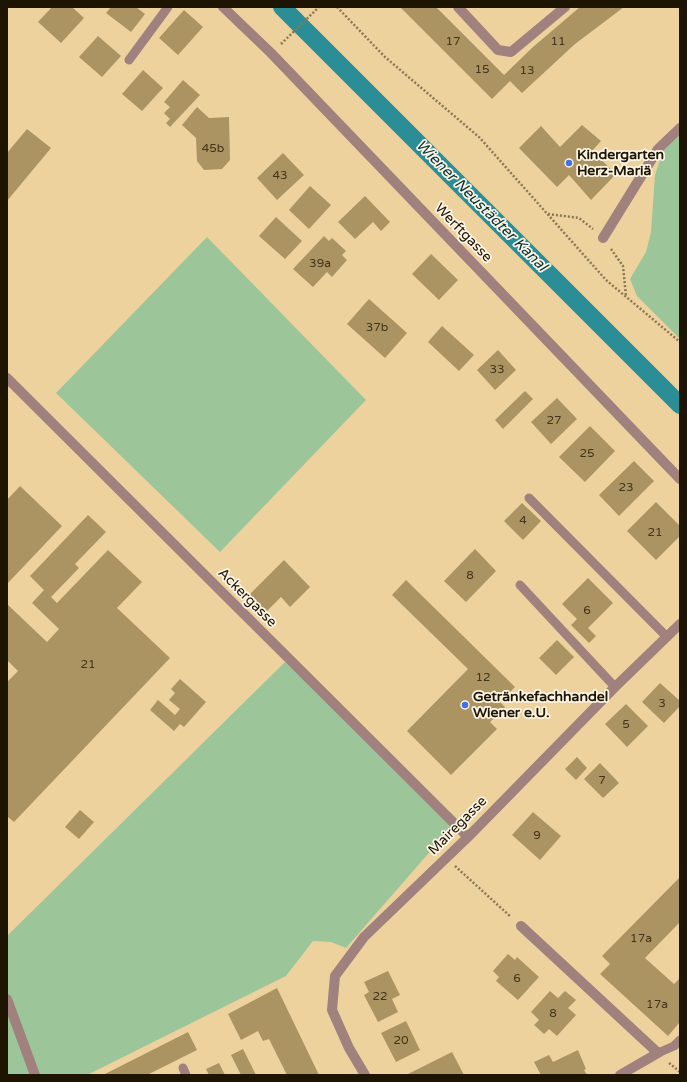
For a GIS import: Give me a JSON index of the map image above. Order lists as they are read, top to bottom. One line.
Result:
{"streets":{"street":["Werftgasse","Ackergasse","Mairegasse"]},"crossings":[["Ackergasse","Mairegasse"]],"water":["Wiener Neustädter Kanal"],"places":["Kindergarten Herz-Mariä","Getränkefachhandel Wiener e.U."],"house_numbers":["17","11","15","13","45b","43","39a","37b","33","27","25","23","4","21","8","6","21","12","3","5","7","9","17a","6","22","17a","8","20"]}
